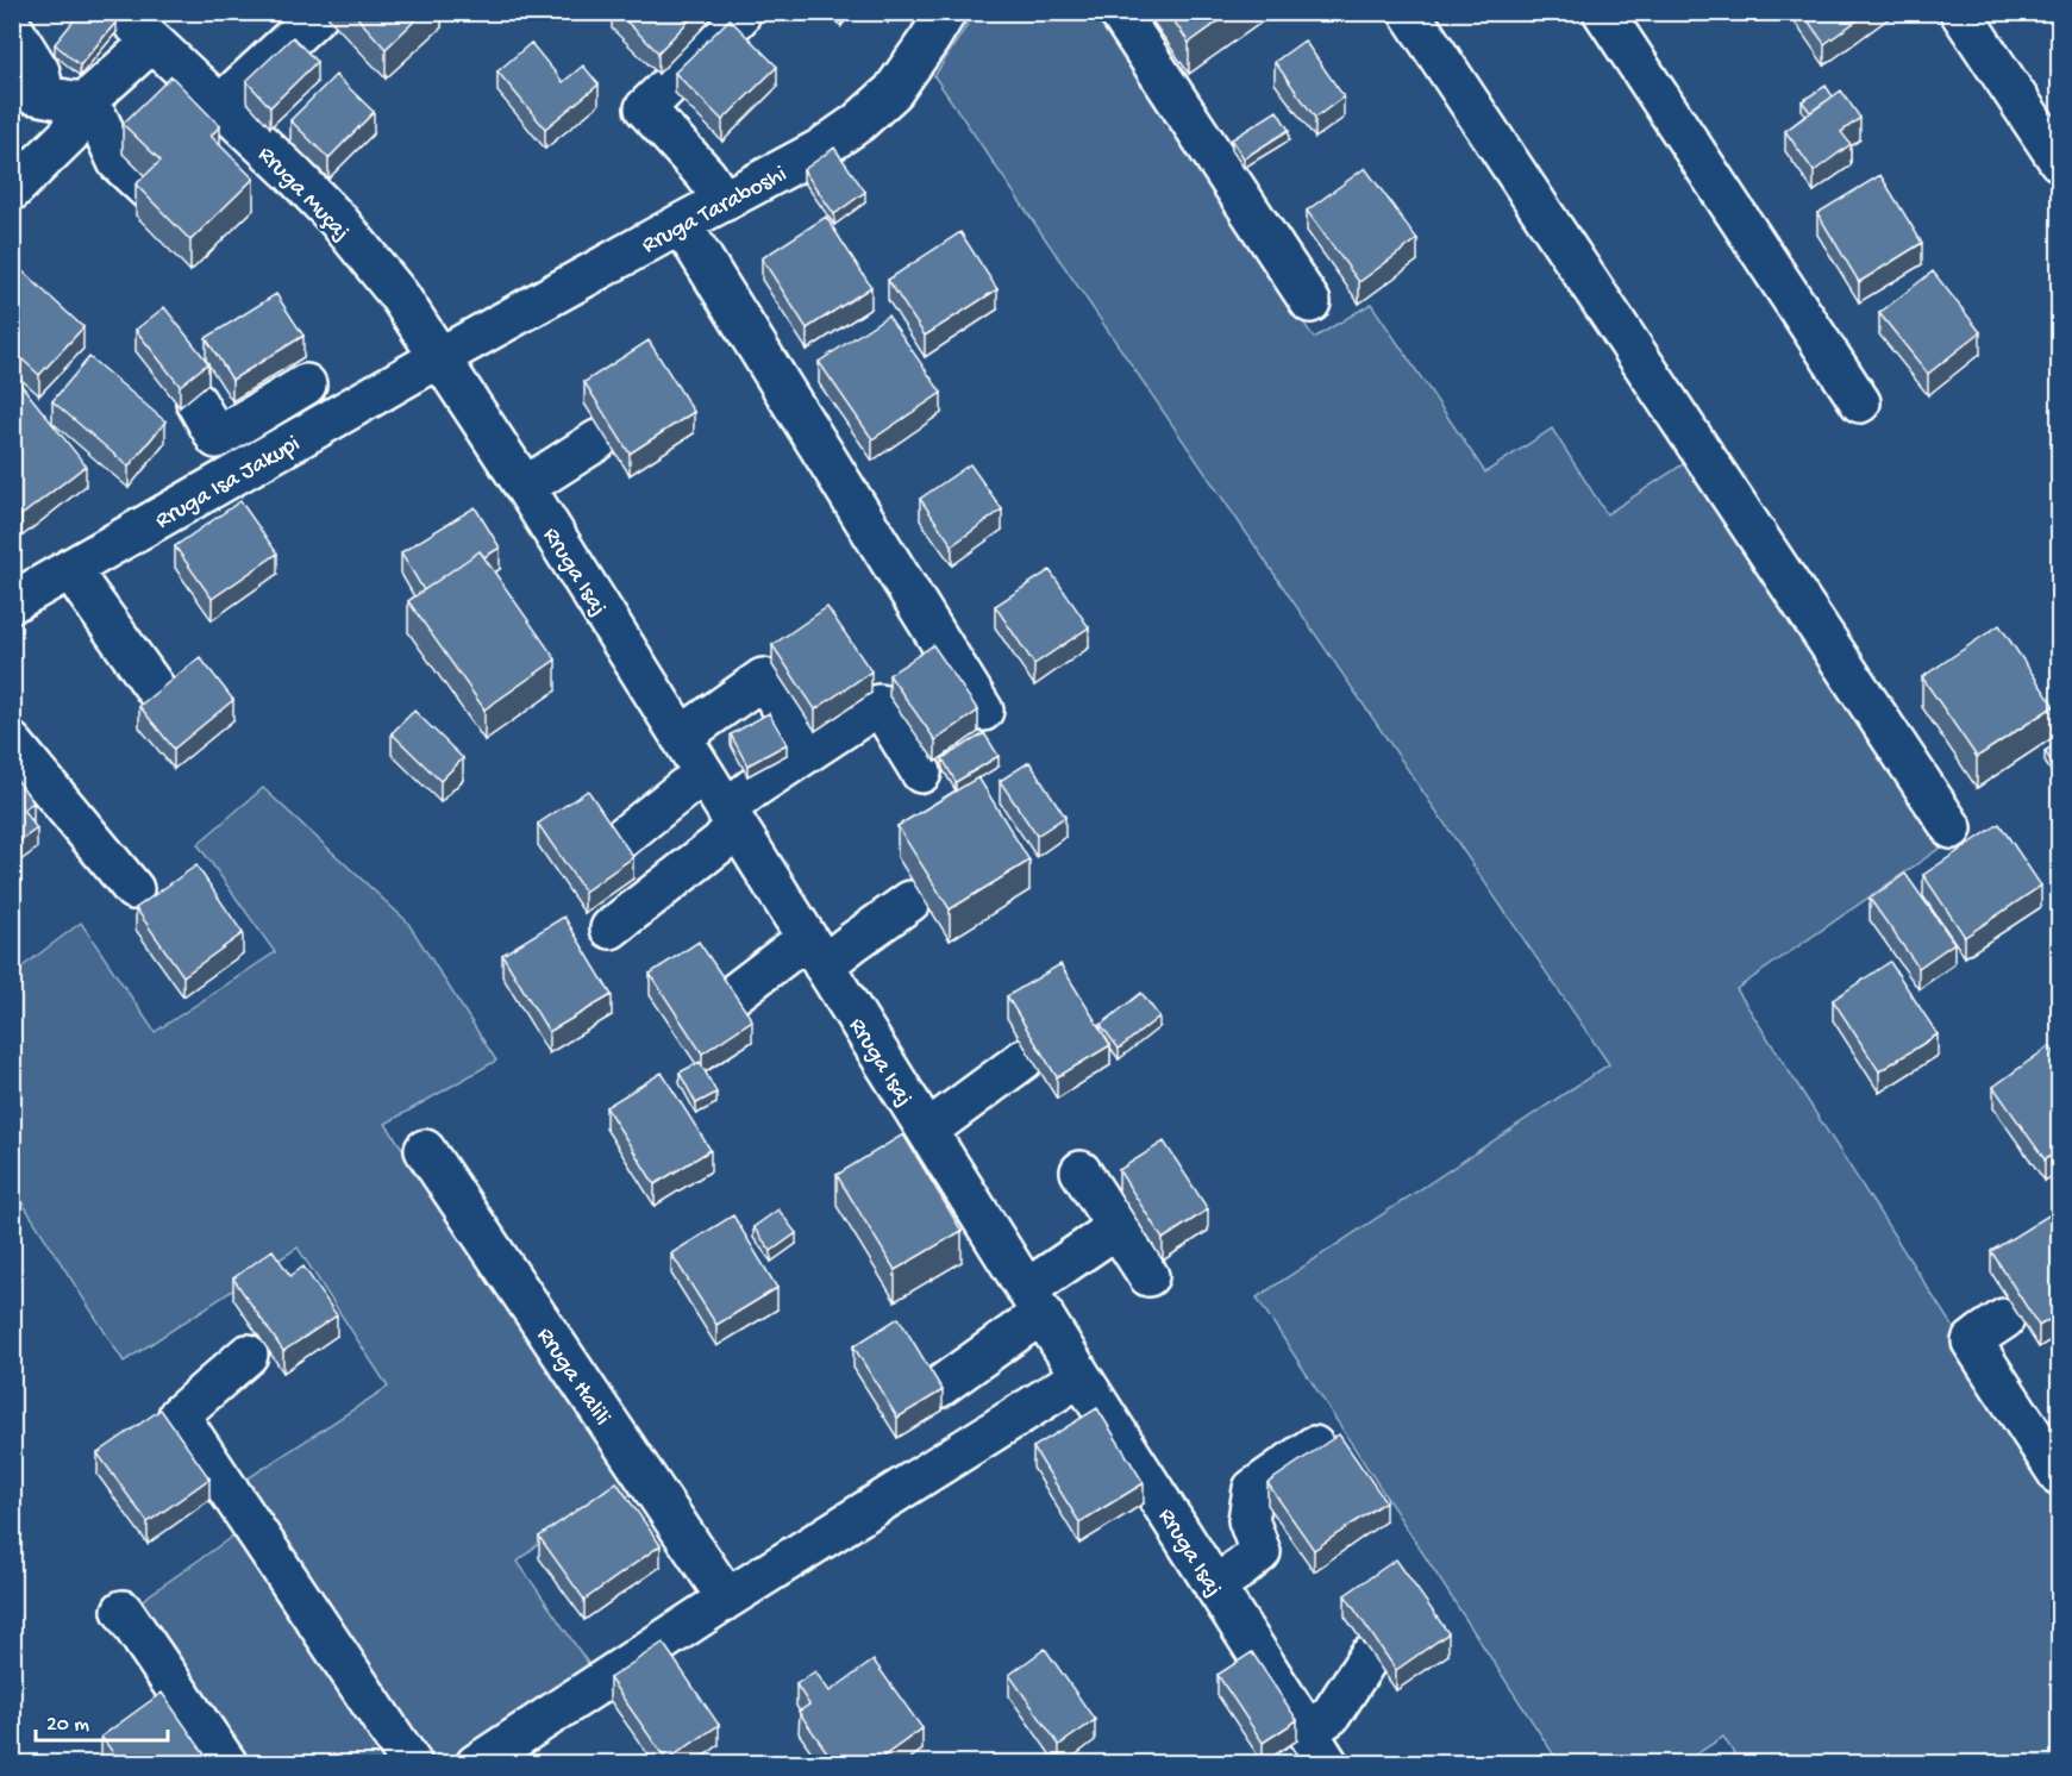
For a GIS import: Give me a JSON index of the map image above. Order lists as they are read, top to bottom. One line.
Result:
{"streets":{"street":["Rruga Muçaj","Rruga Taraboshi","Rruga Isa Jakupi","Rruga Isaj","Rruga Halili"]},"crossings":[["Rruga Muçaj","Rruga Taraboshi"],["Rruga Muçaj","Rruga Isa Jakupi"],["Rruga Muçaj","Rruga Isaj"],["Rruga Taraboshi","Rruga Isa Jakupi"],["Rruga Taraboshi","Rruga Isaj"],["Rruga Isa Jakupi","Rruga Isaj"]],"scale_bar":"20 m"}
